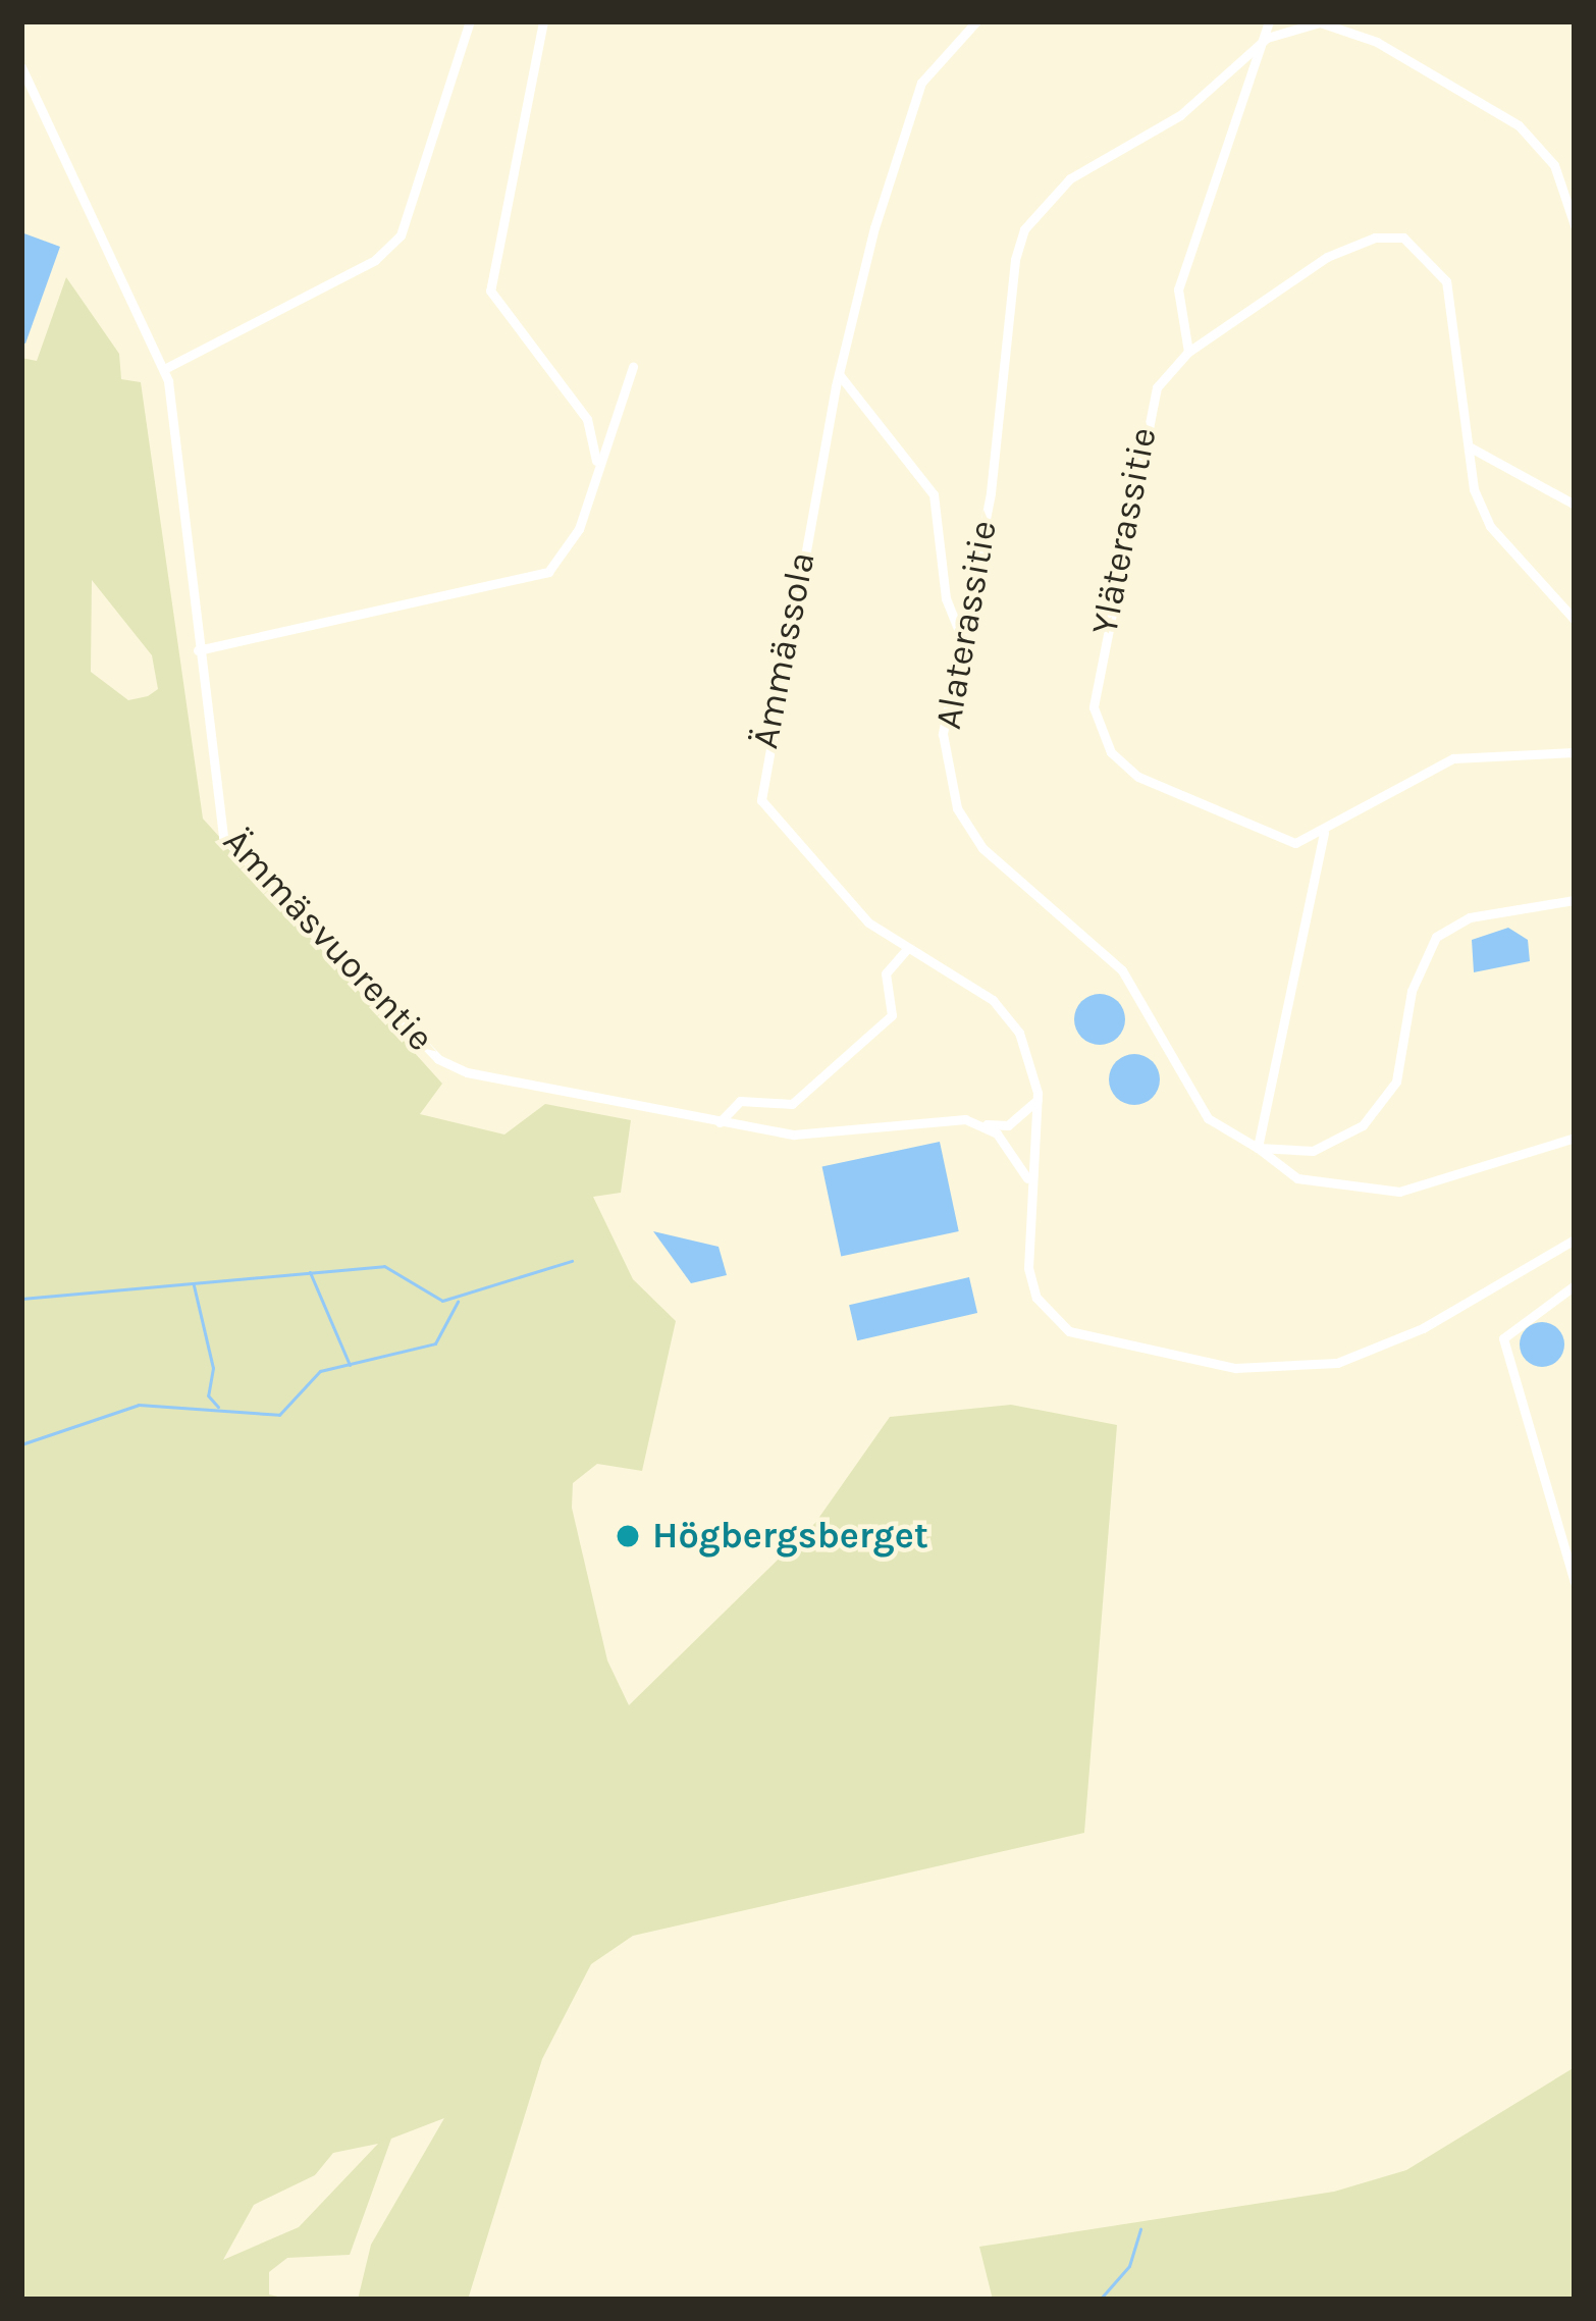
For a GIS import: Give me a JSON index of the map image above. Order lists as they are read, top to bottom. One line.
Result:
{"streets":{"street":["Yläterassitie","Alaterassitie","Ämmässola","Ämmäsvuorentie"]},"crossings":[["Ämmässola","Ämmäsvuorentie"]],"places":["Högbergsberget"]}
